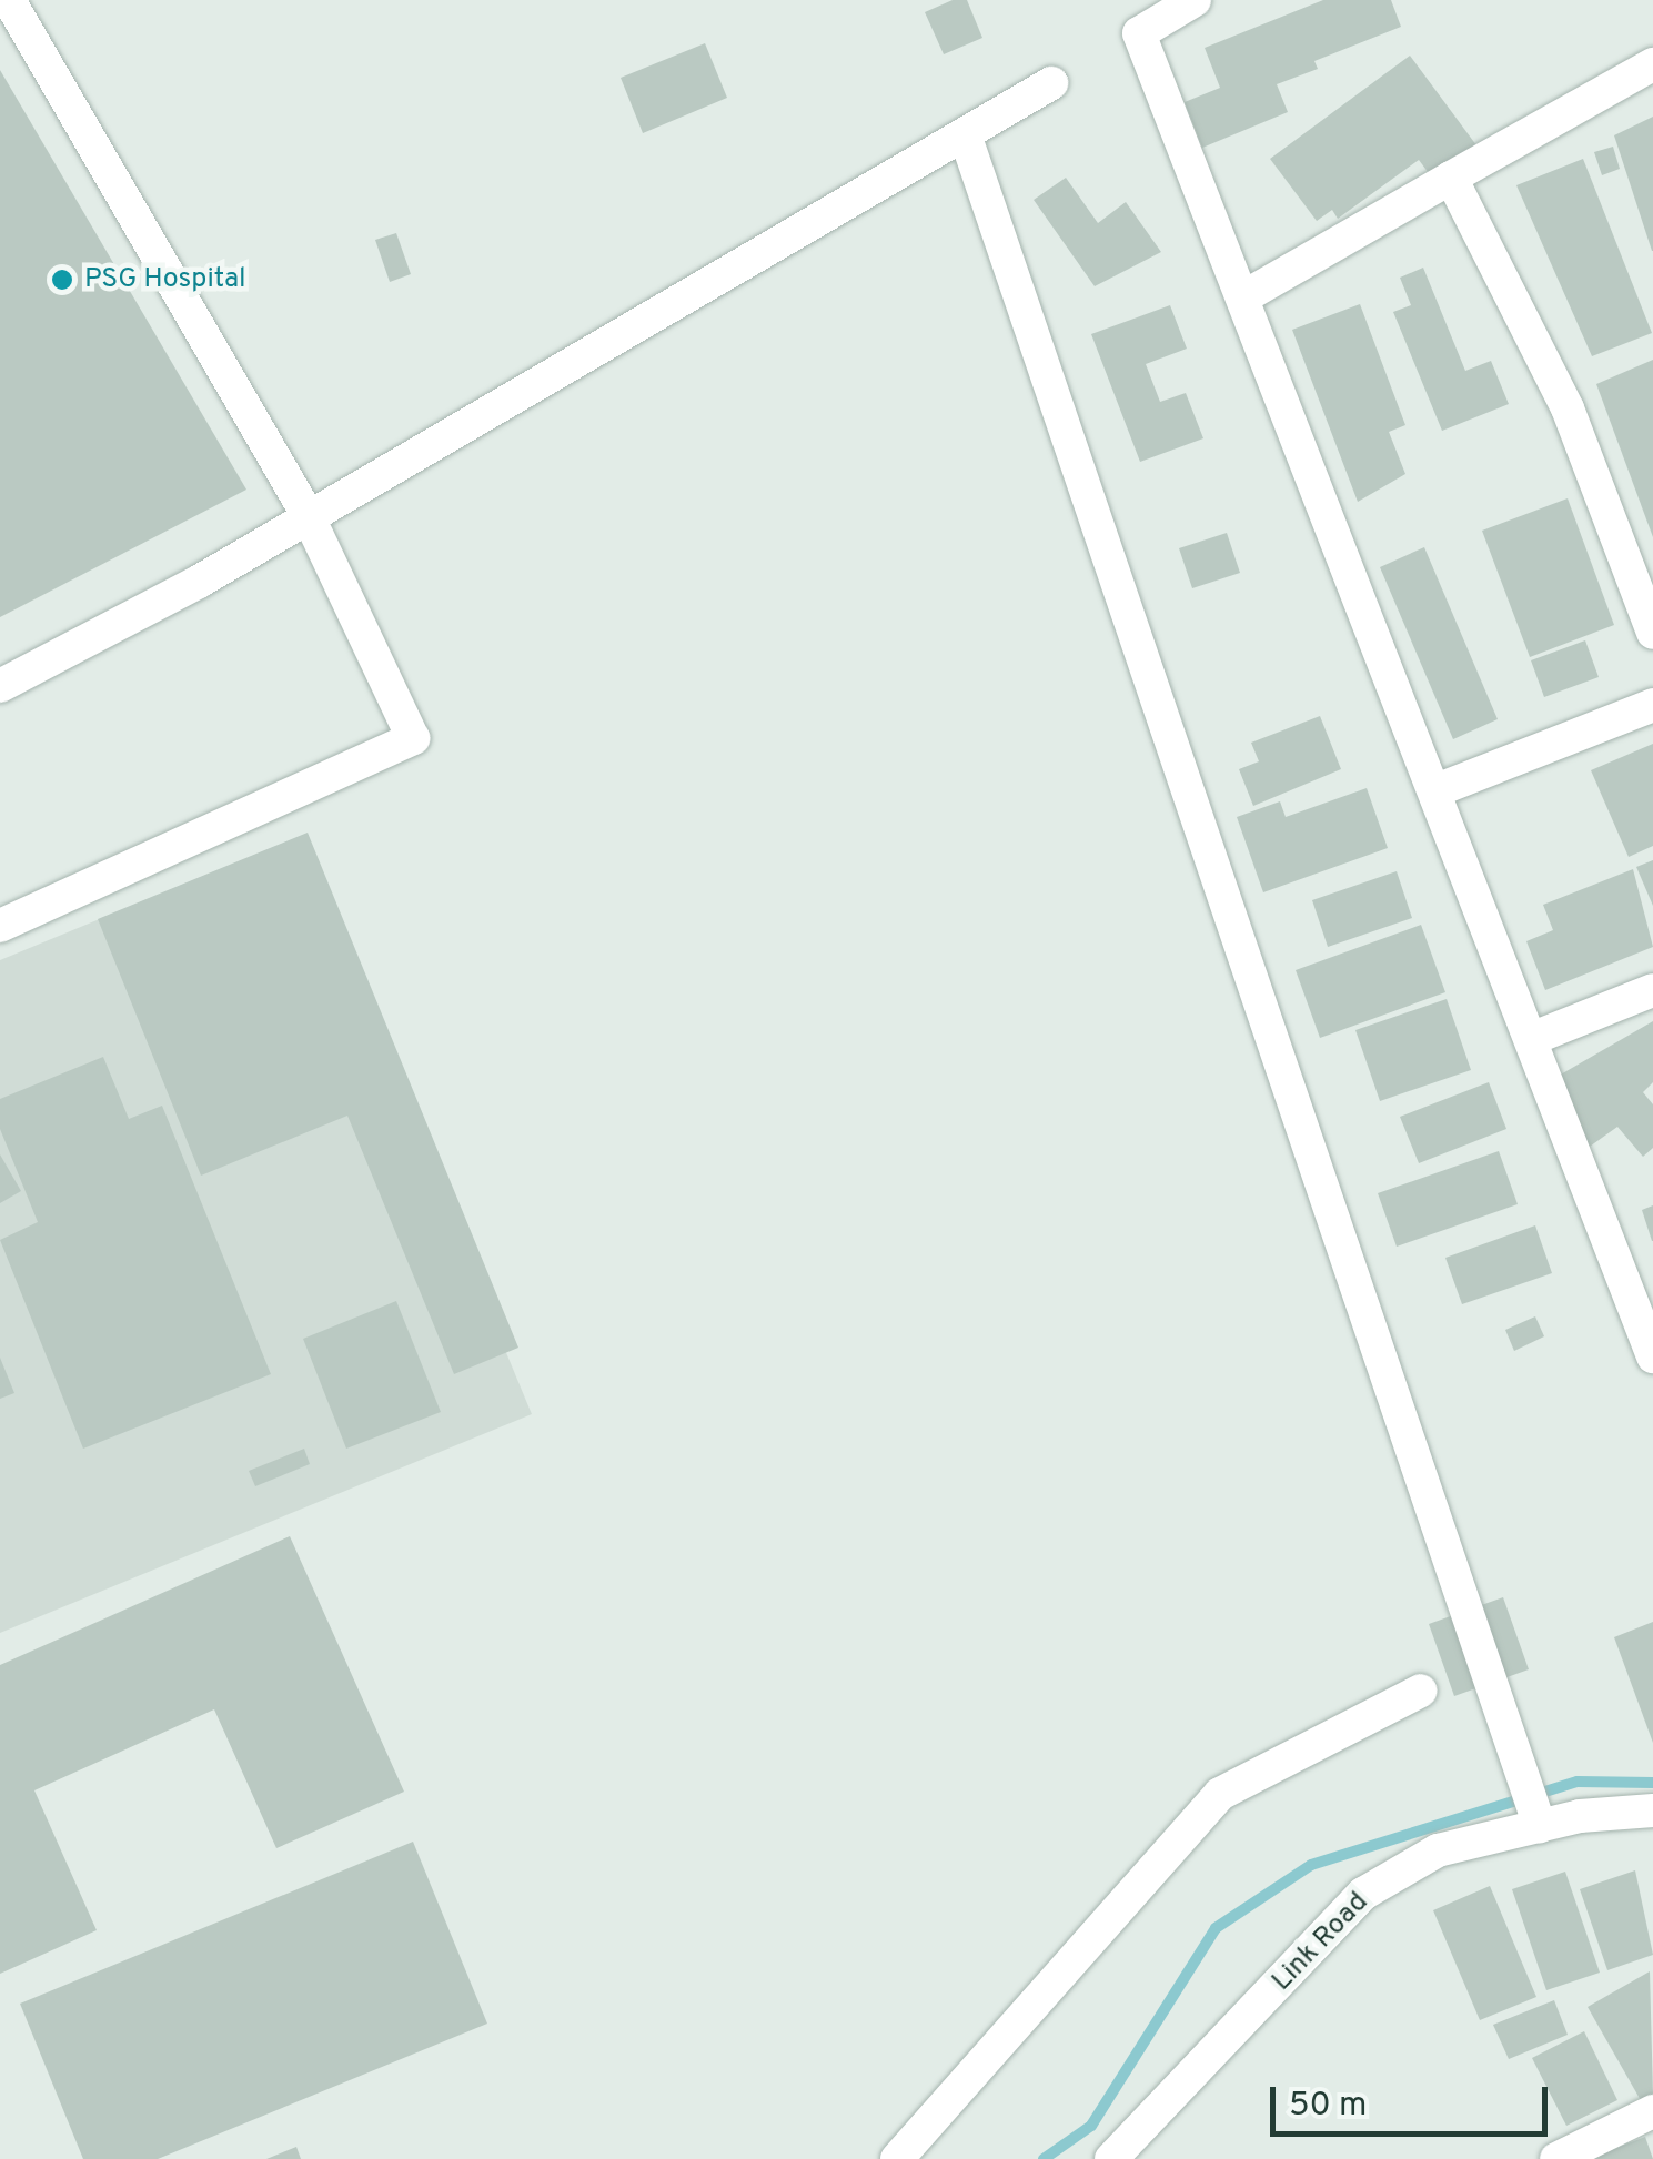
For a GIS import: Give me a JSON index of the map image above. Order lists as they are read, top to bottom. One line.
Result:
{"streets":{"street":["Link Road"]},"places":["PSG Hospital"],"scale_bar":"50 m"}
